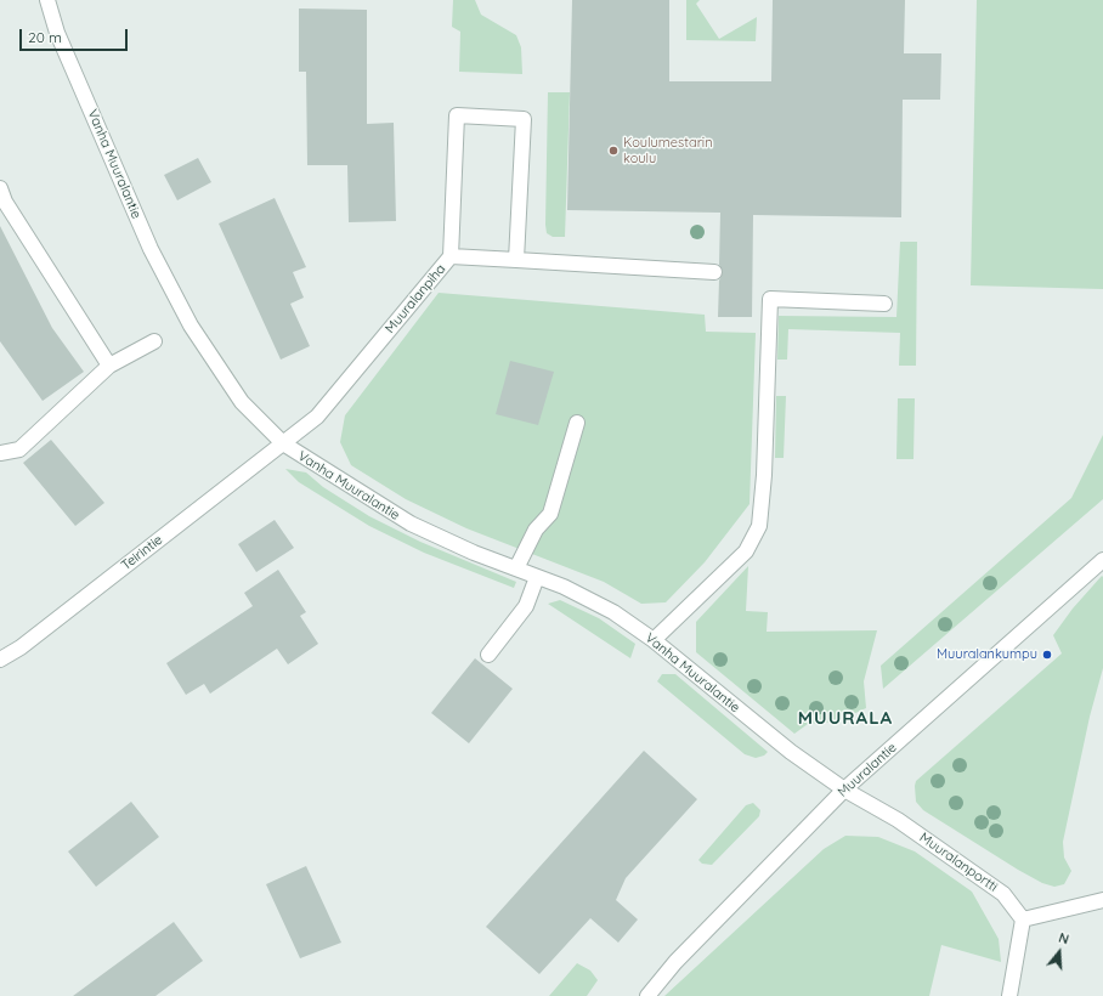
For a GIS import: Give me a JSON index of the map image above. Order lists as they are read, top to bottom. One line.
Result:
{"streets":{"street":["Vanha Muuralantie","Muuralanpiha","Teirintie","Muuralantie","Muuralanportti"]},"crossings":[["Vanha Muuralantie","Muuralanpiha"],["Vanha Muuralantie","Teirintie"],["Vanha Muuralantie","Muuralantie"],["Vanha Muuralantie","Muuralanportti"],["Muuralanpiha","Teirintie"],["Muuralantie","Muuralanportti"]],"districts":["MUURALA"],"places":["Koulumestarin koulu","Muuralankumpu"],"scale_bar":"20 m","north":"top"}
